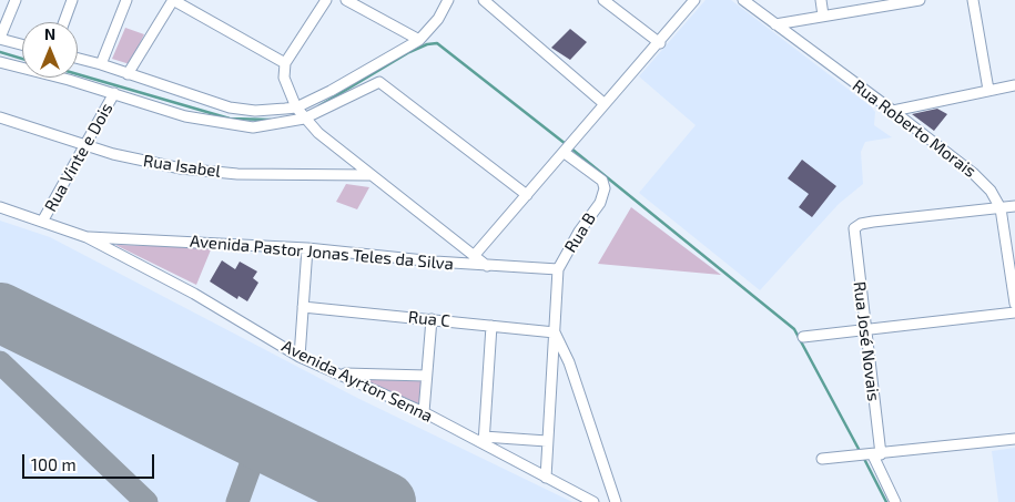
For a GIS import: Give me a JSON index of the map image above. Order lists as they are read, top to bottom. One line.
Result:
{"streets":{"street":["Rua Roberto Morais","Rua Vinte e Dois","Rua Isabel","Rua B","Avenida Pastor Jonas Teles da Silva","Rua C","Rua José Novais","Avenida Ayrton Senna"]},"crossings":[["Rua Roberto Morais","Rua José Novais"],["Rua Vinte e Dois","Rua Isabel"],["Rua Vinte e Dois","Avenida Ayrton Senna"],["Rua B","Avenida Pastor Jonas Teles da Silva"],["Rua B","Rua C"],["Rua B","Avenida Ayrton Senna"],["Avenida Pastor Jonas Teles da Silva","Avenida Ayrton Senna"]],"scale_bar":"100 m","north":"top"}
